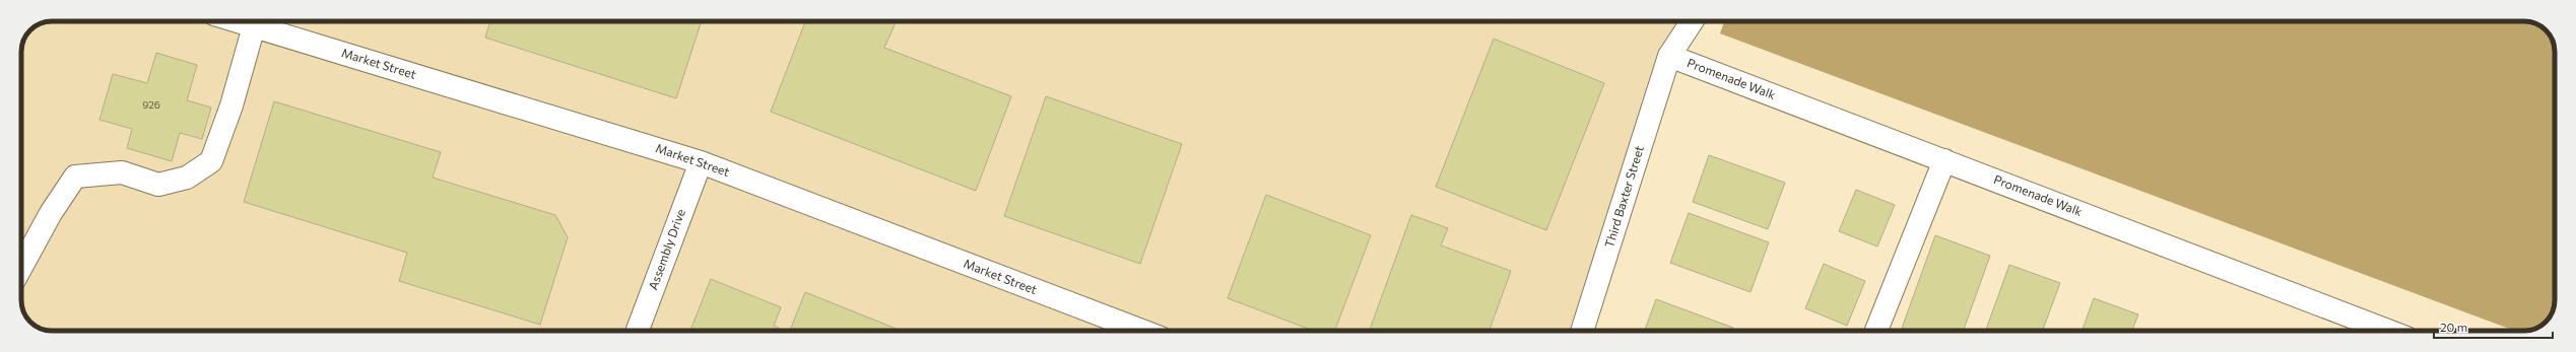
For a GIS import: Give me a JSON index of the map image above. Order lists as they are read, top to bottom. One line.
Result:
{"streets":{"street":["Market Street","Promenade Walk","Third Baxter Street","Assembly Drive"]},"crossings":[["Market Street","Assembly Drive"],["Promenade Walk","Third Baxter Street"]],"house_numbers":["926"],"scale_bar":"20 m"}
